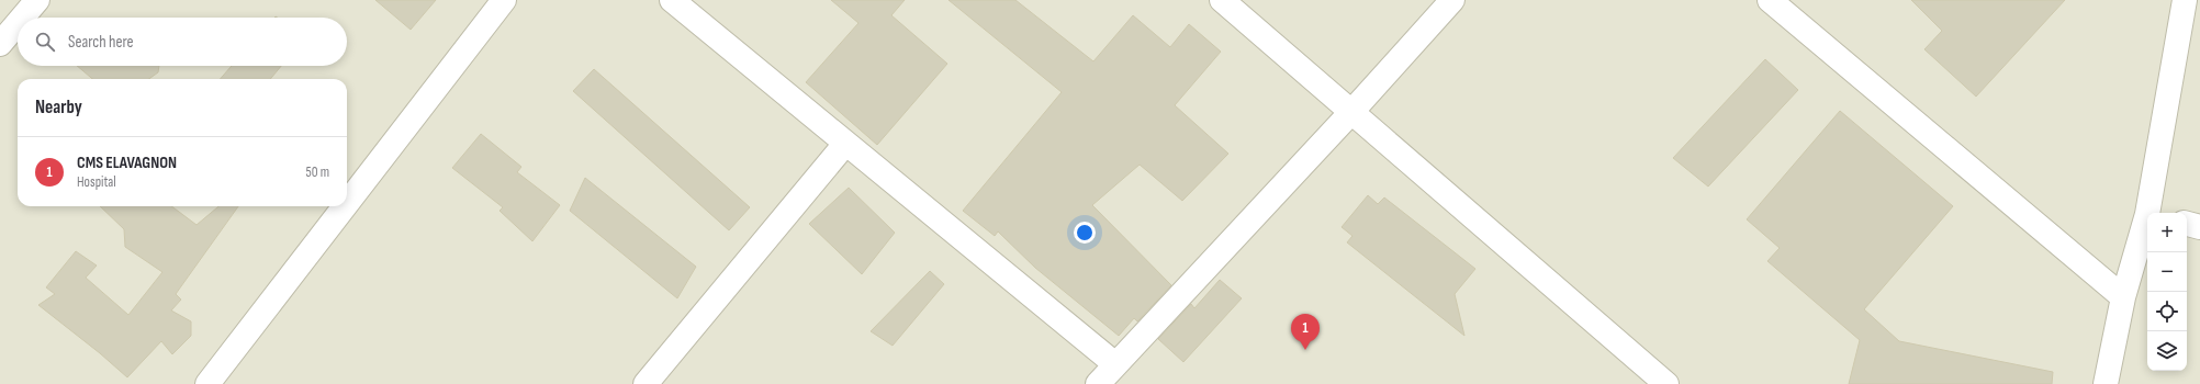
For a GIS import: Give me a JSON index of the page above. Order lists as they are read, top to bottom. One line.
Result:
{"page":{"search":"Search here","heading":"Nearby","list":[{"mark":"1","name":"CMS ELAVAGNON","note":"Hospital","value":"50 m"}],"map_buttons":["+","−"],"pins":"1"}}
